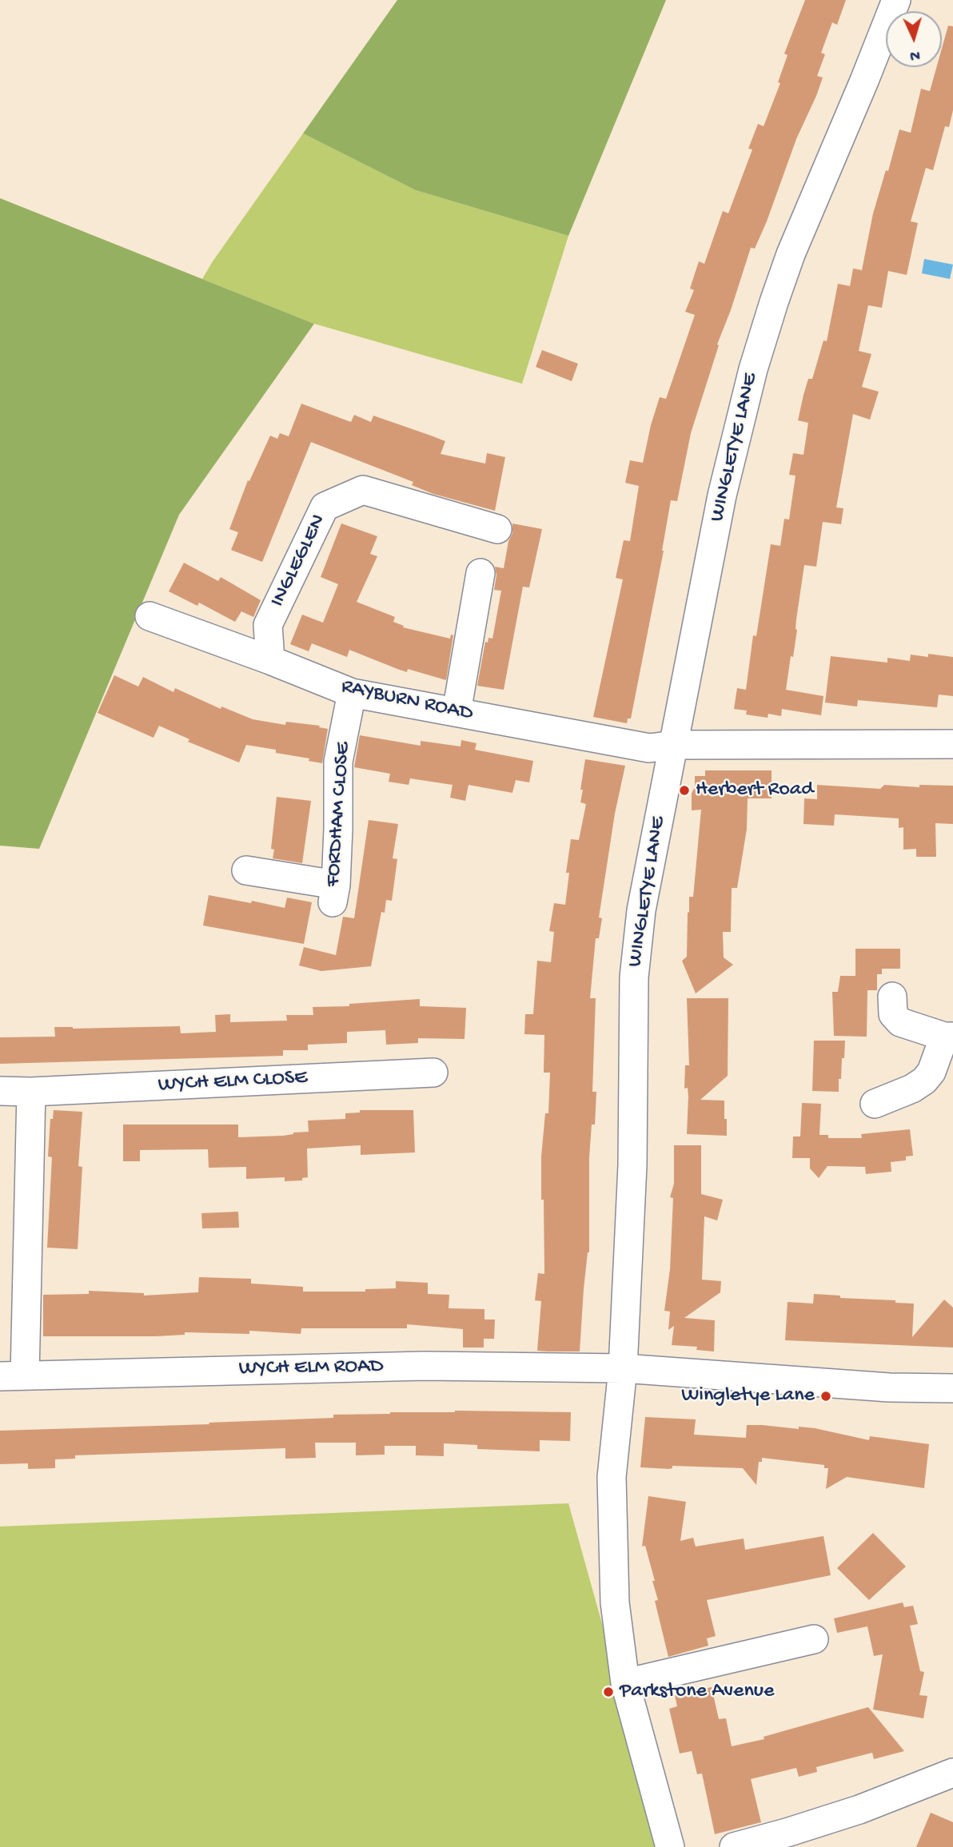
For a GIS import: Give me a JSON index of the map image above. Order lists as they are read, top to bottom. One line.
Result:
{"streets":{"street":["WINGLETYE LANE","INGLEGLEN","RAYBURN ROAD","FORDHAM CLOSE","WYCH ELM CLOSE","WYCH ELM ROAD"]},"crossings":[["WINGLETYE LANE","RAYBURN ROAD"],["WINGLETYE LANE","WYCH ELM ROAD"],["INGLEGLEN","RAYBURN ROAD"],["RAYBURN ROAD","FORDHAM CLOSE"]],"places":["Herbert Road","Wingletye Lane","Parkstone Avenue"],"north":"bottom"}
